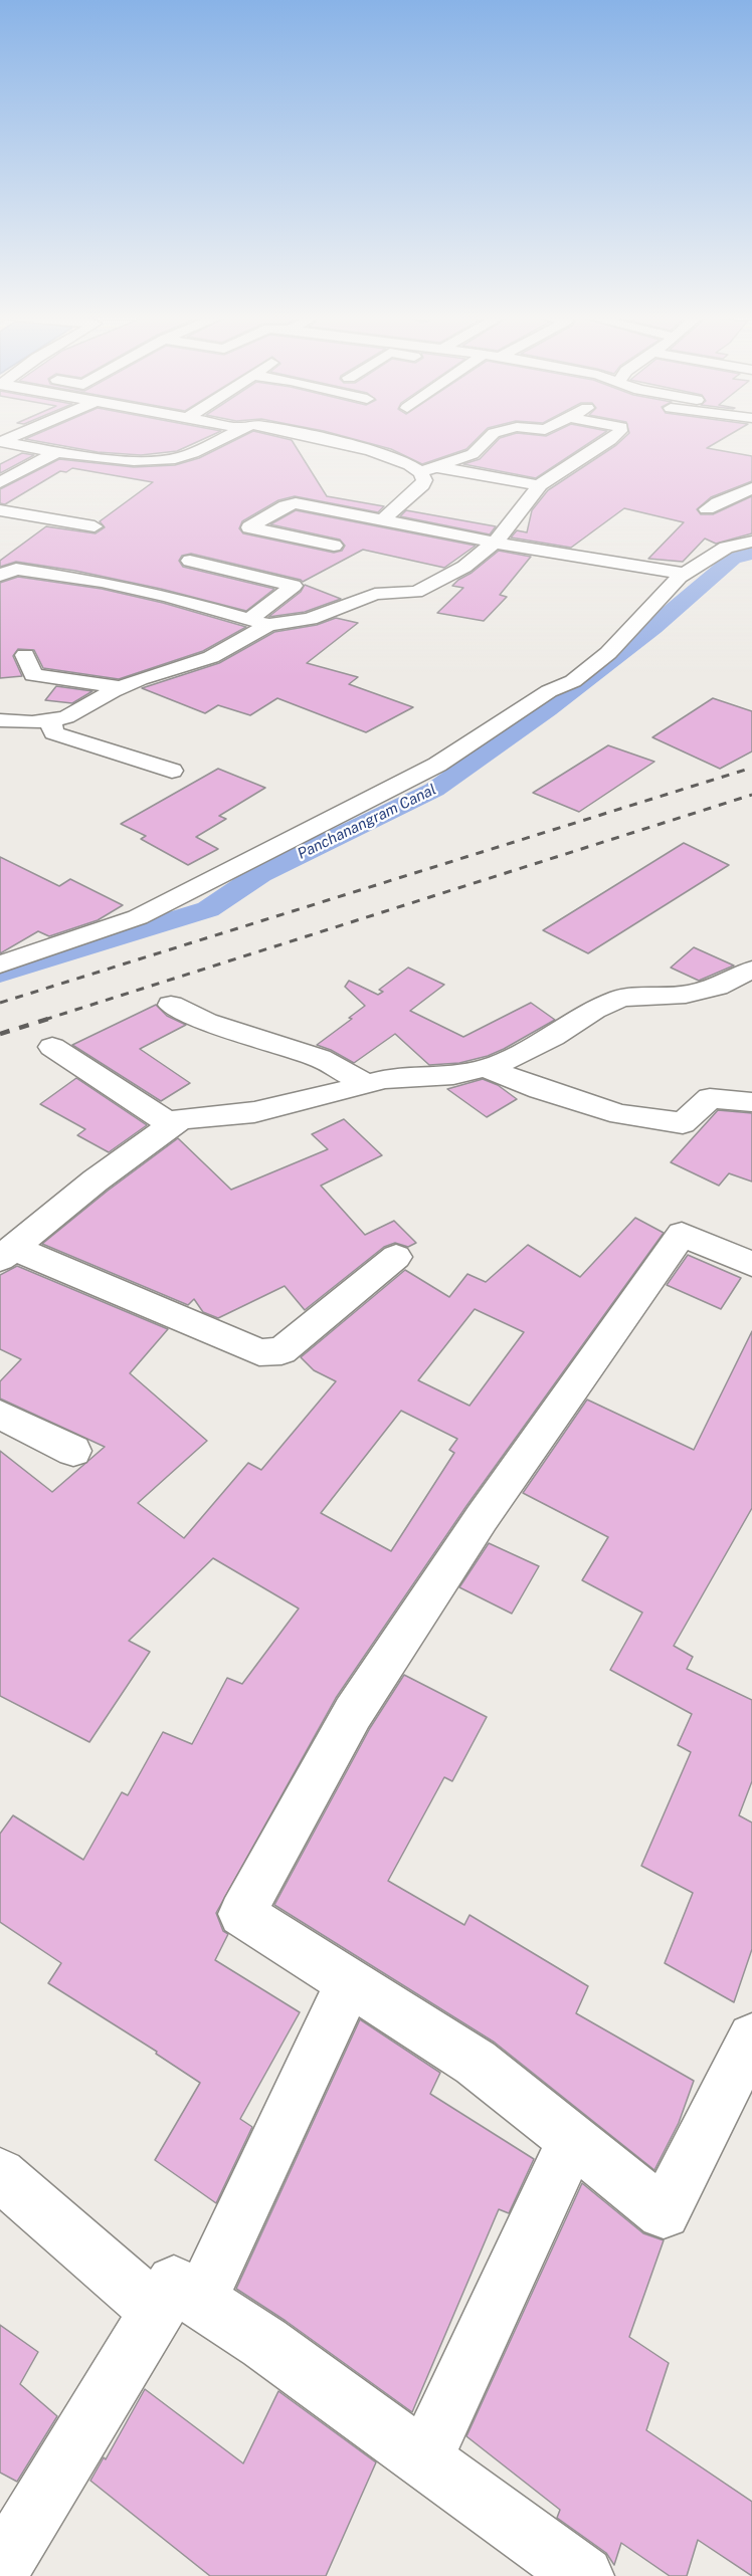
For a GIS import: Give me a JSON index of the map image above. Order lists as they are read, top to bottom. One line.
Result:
{"water":["Panchanangram Canal"]}
